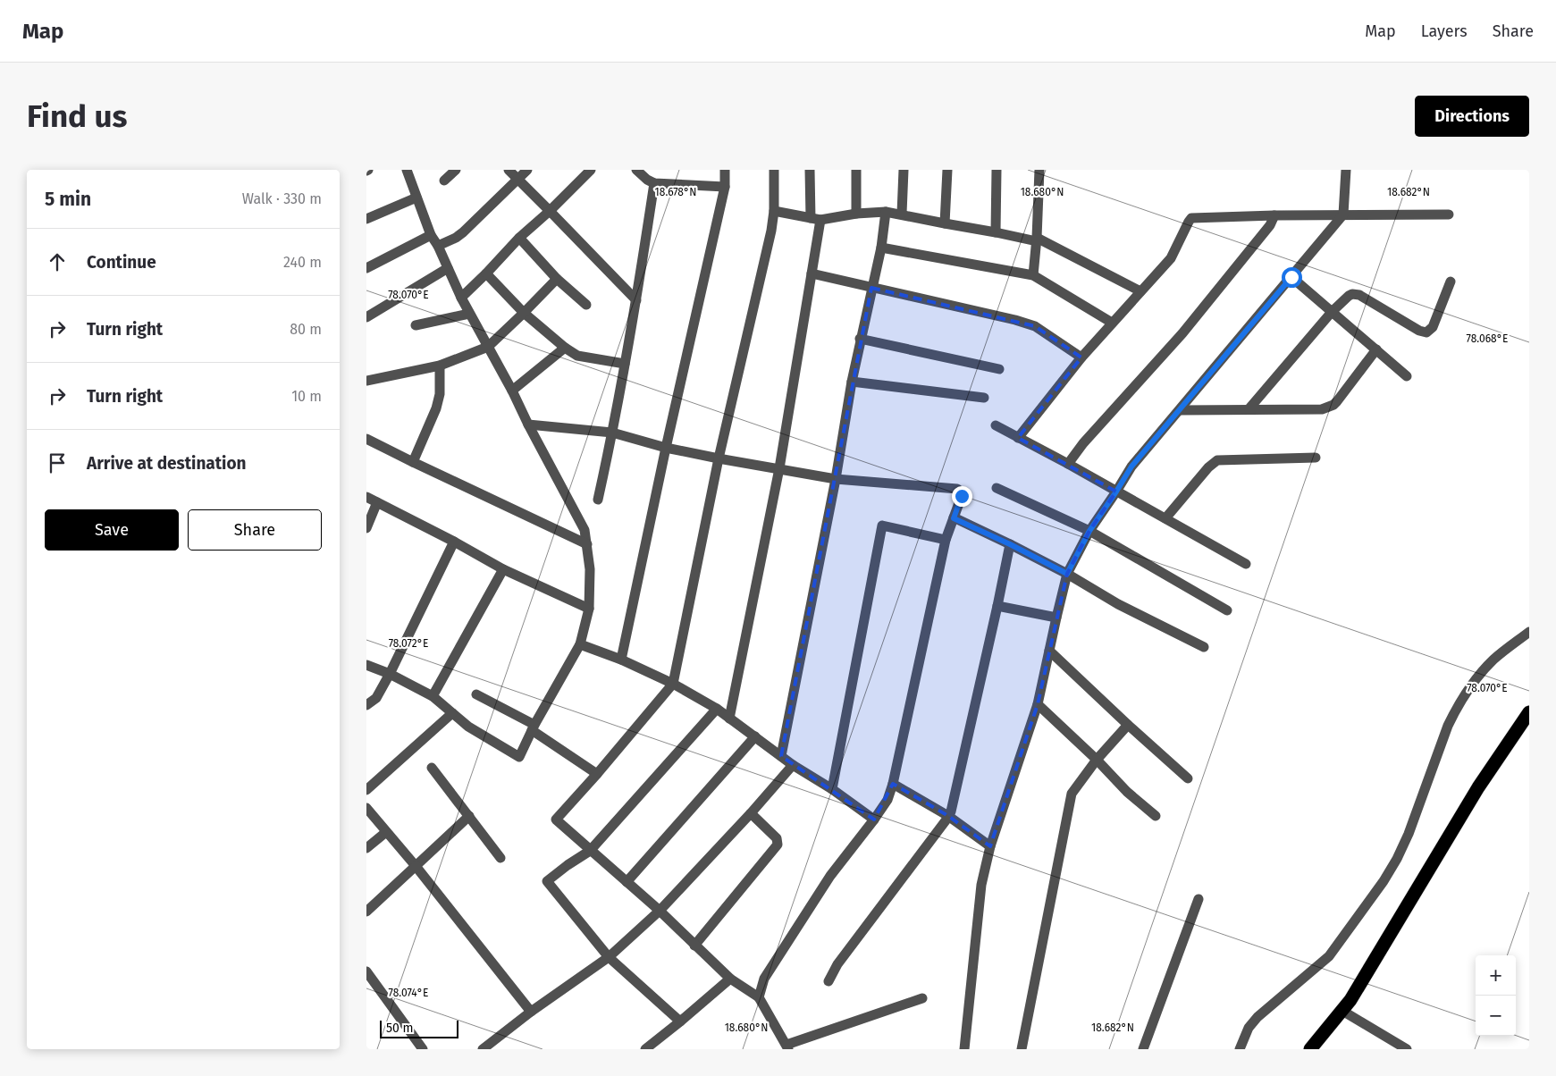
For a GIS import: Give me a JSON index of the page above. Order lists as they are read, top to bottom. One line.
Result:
{"scale_bar":"50 m","page":{"header":"Map","nav":["Map","Layers","Share"],"buttons":["Directions",["Save","Share"]],"title":"Find us","heading":["5 min","Walk · 330 m"],"list":[["Continue","240 m"],["Turn right","80 m"],["Turn right","10 m"],"Arrive at destination"],"map_buttons":["+","−"],"scale":"50 m"},"coordinates":["18.678°N","18.680°N","18.682°N","78.070°E","78.068°E","78.072°E","78.074°E"]}
